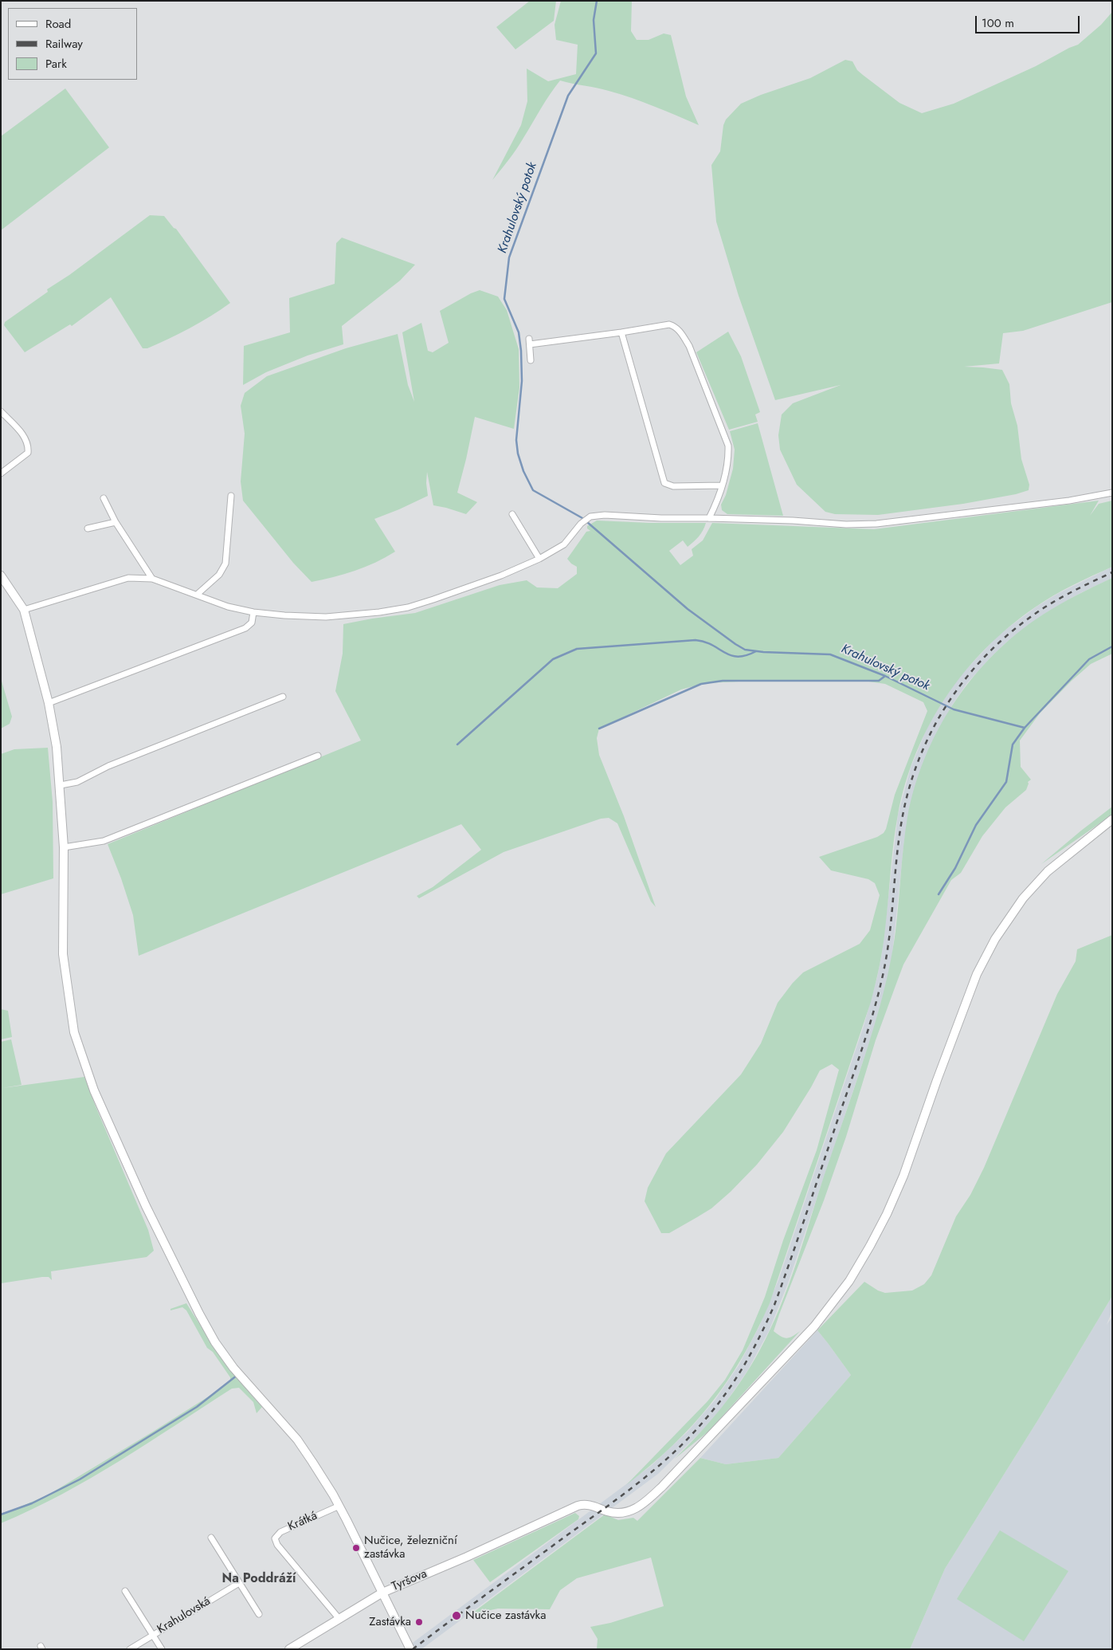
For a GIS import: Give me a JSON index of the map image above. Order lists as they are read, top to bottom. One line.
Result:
{"streets":{"street":["Krátká","Tyršova","Krahulovská"]},"crossings":[["Krátká","Tyršova"]],"districts":["Na Poddráží"],"water":["Krahulovský potok"],"places":["Nučice, železniční zastávka","Nučice zastávka","Zastávka"],"legend":["Road","Railway","Park"],"scale_bar":"100 m"}
